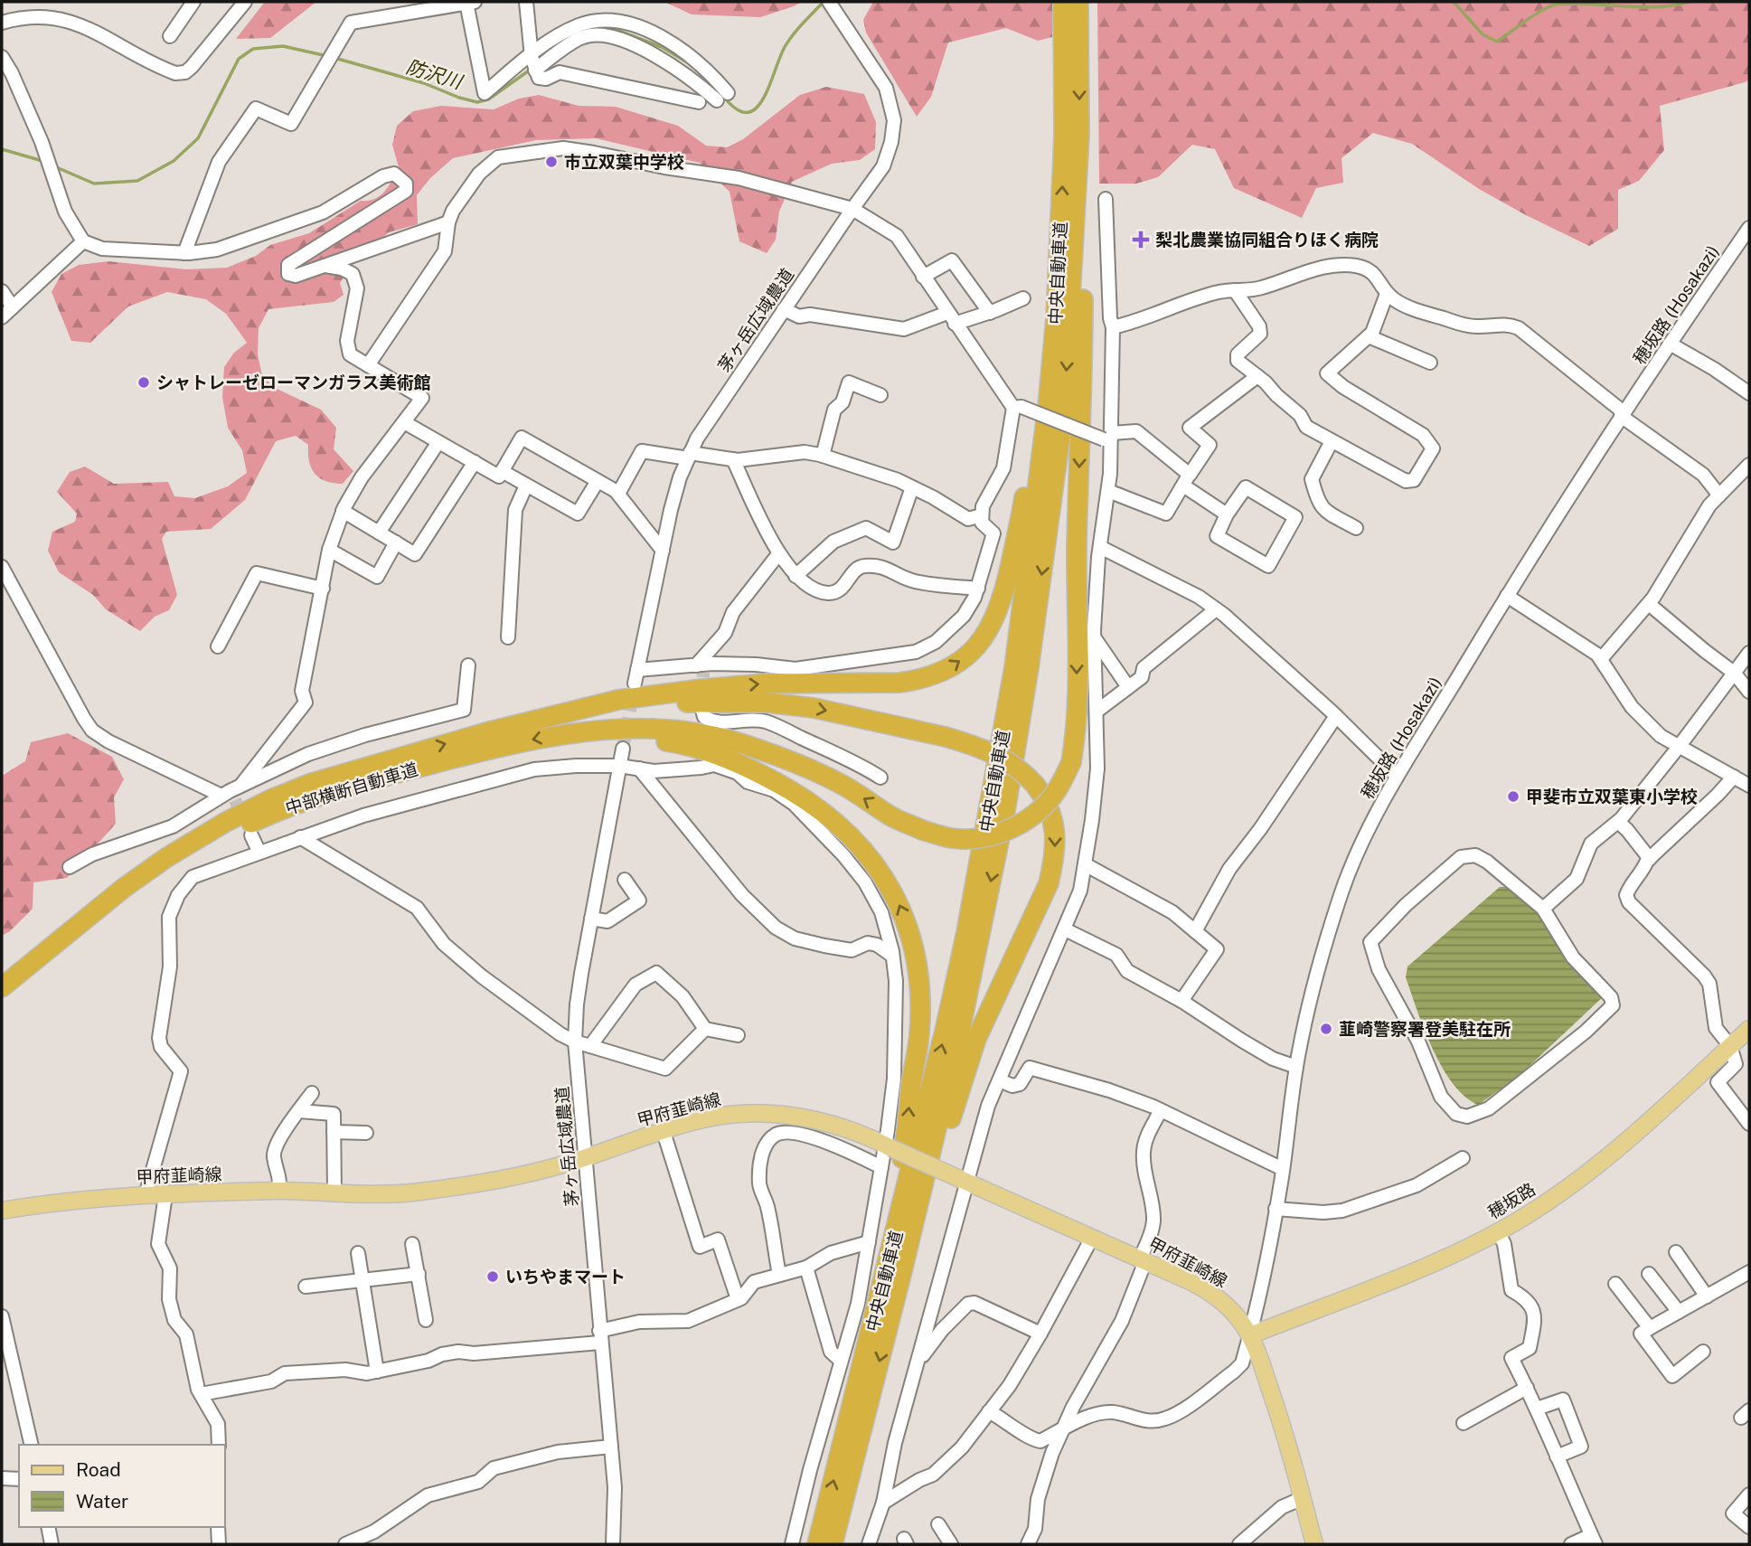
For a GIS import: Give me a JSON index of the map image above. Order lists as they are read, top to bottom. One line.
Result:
{"streets":{"highway":["中央自動車道","中部横断自動車道"],"main road":["甲府韮崎線","穂坂路"],"street":["穂坂路 (Hosakazi)","茅ヶ岳広域農道"]},"crossings":[["穂坂路 (Hosakazi)","甲府韮崎線"],["穂坂路 (Hosakazi)","穂坂路"],["茅ヶ岳広域農道","甲府韮崎線"],["甲府韮崎線","穂坂路"]],"water":["防沢川"],"places":{"other":["市立双葉中学校","シャトレーゼローマンガラス美術館","甲斐市立双葉東小学校","韮崎警察署登美駐在所","いちやまマート"],"health":["梨北農業協同組合りほく病院"]},"legend":["Road","Water"]}
